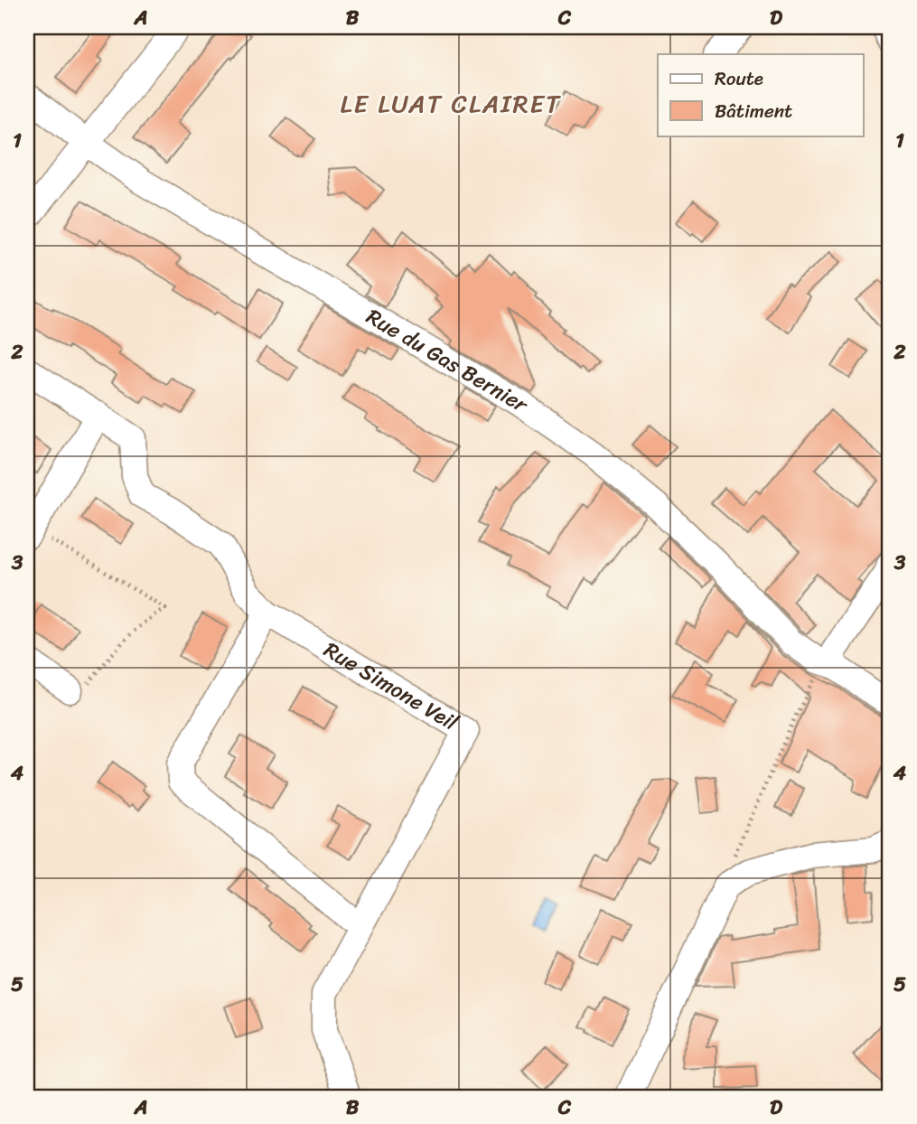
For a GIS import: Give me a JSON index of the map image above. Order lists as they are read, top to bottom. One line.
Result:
{"streets":{"street":["Rue du Gas Bernier","Rue Simone Veil"]},"districts":["LE LUAT CLAIRET"],"legend":["Route","Bâtiment"],"grid":{"columns":["A","B","C","D"],"rows":["1","2","3","4","5"]}}
